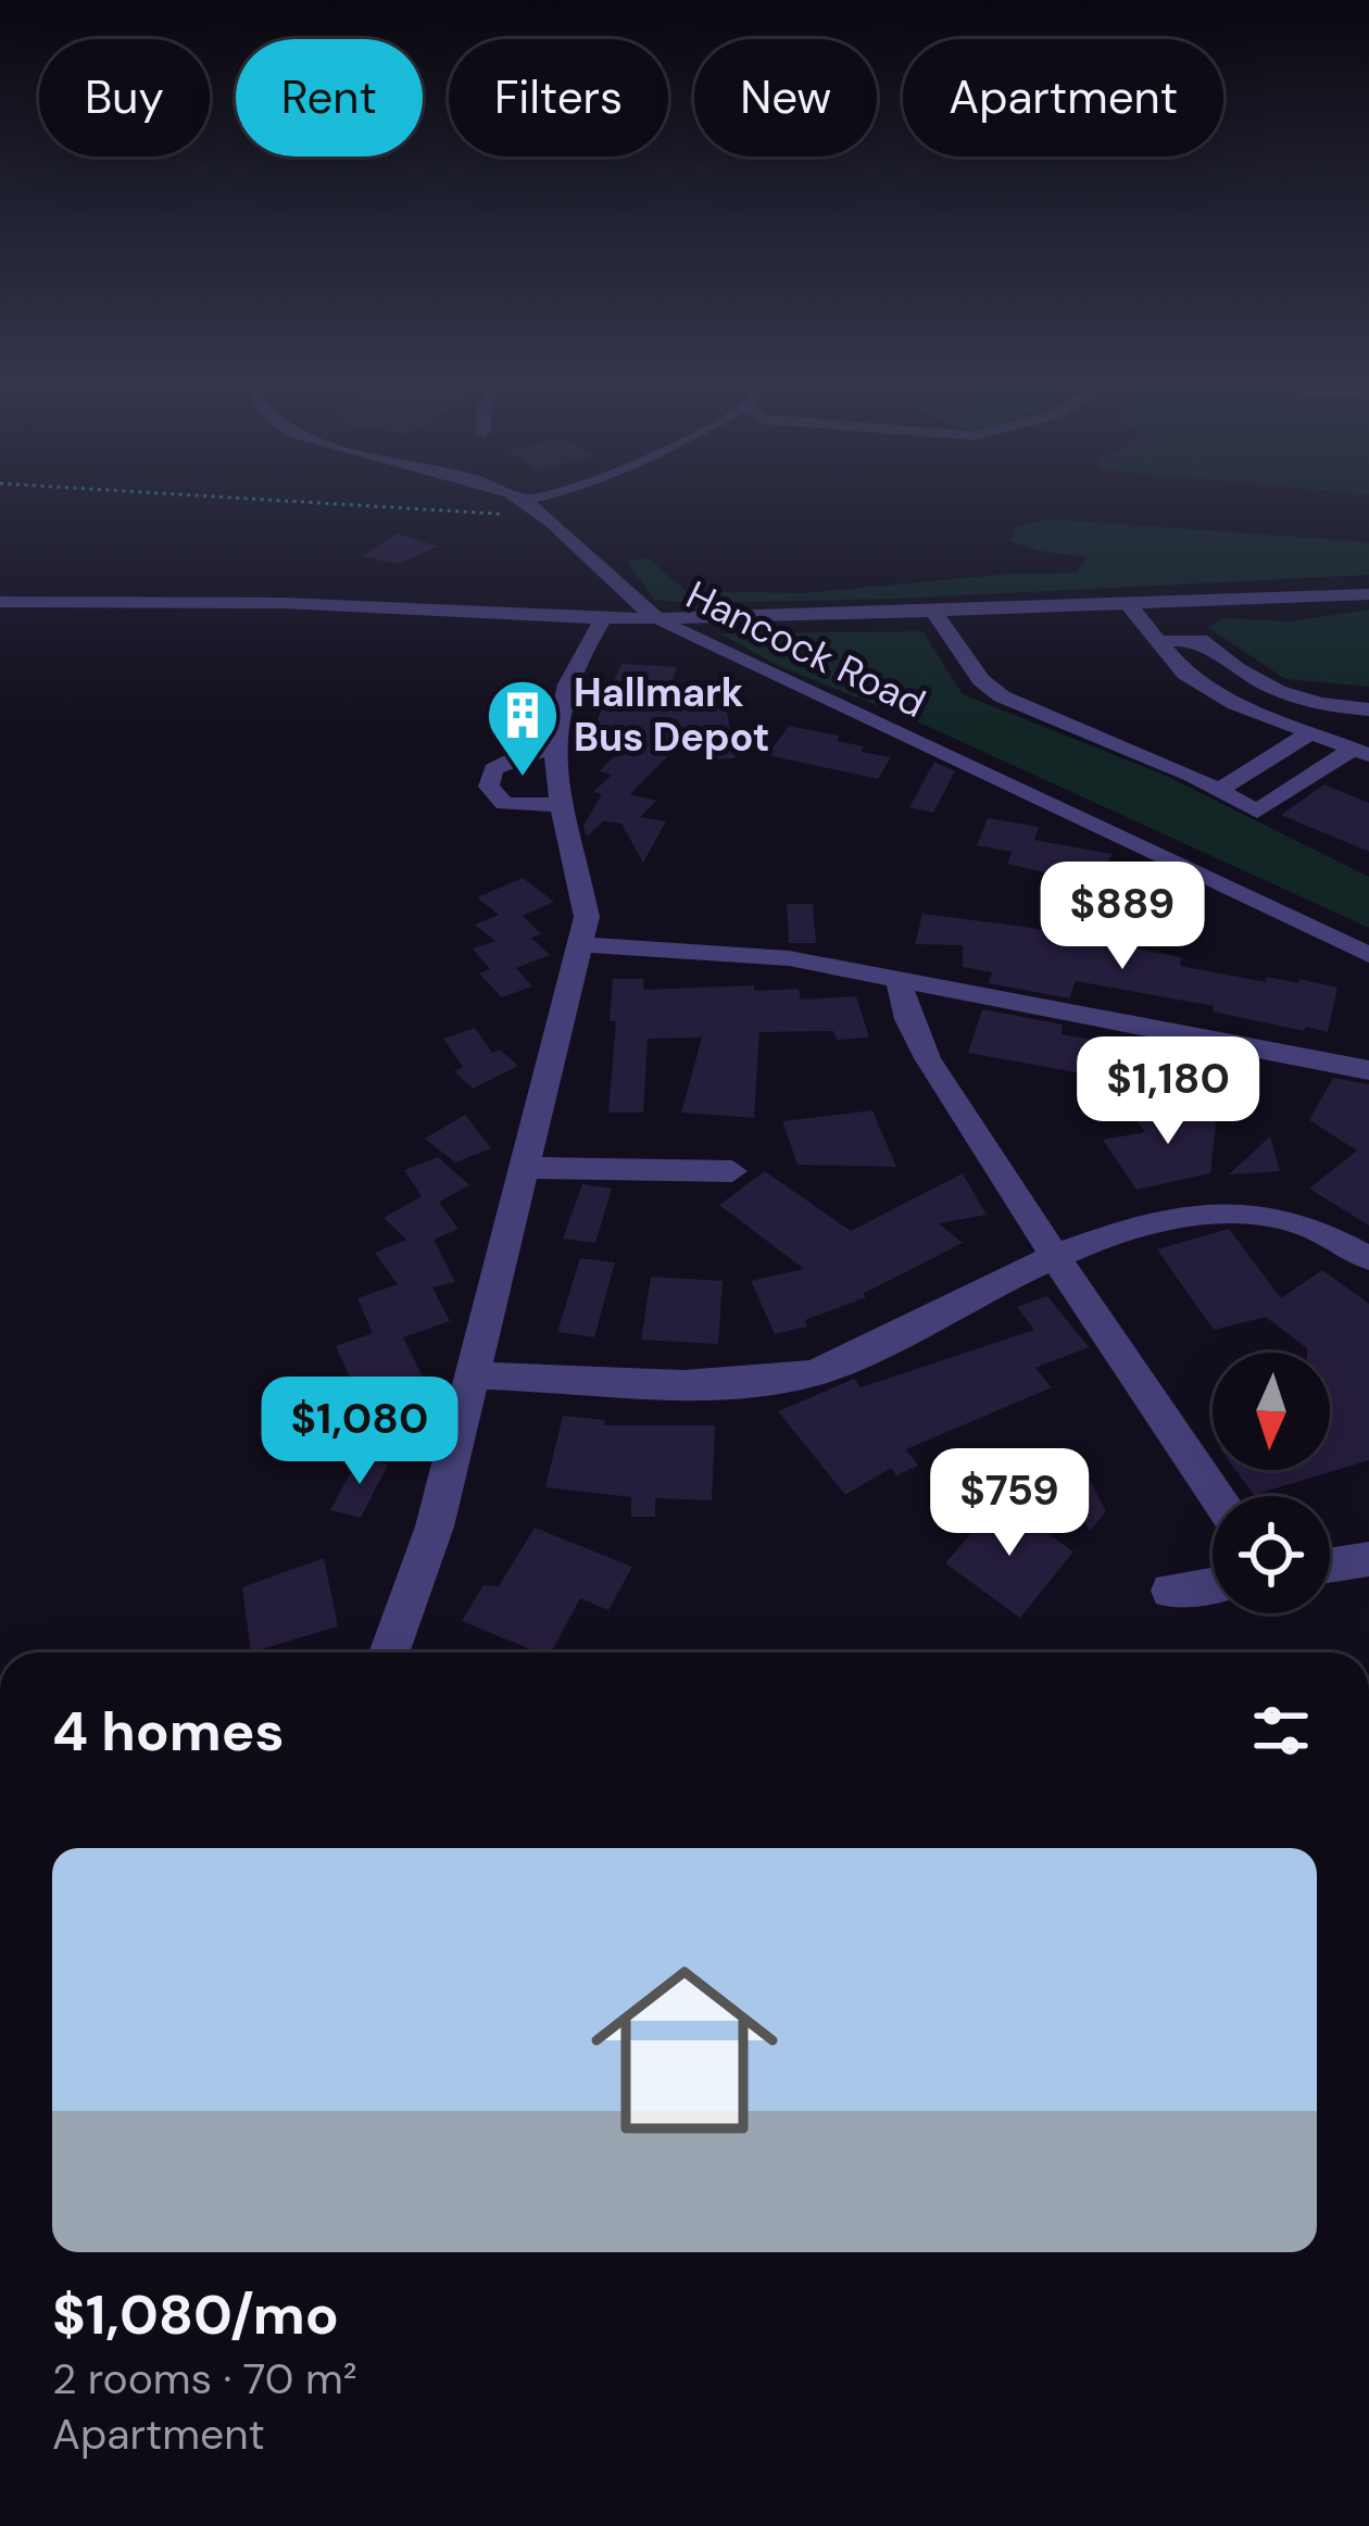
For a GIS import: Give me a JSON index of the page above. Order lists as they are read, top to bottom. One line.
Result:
{"streets":{"street":["Hancock Road"]},"places":{"building":["Hallmark Bus Depot"]},"north":"bottom","page":{"chip":["Buy","Rent","Filters","New","Apartment"],"price":["$889","$1,180","$1,080","$759"],"heading":"4 homes","list":[{"name":"$1,080/mo","note":"2 rooms · 70 m² · Apartment"}]}}
